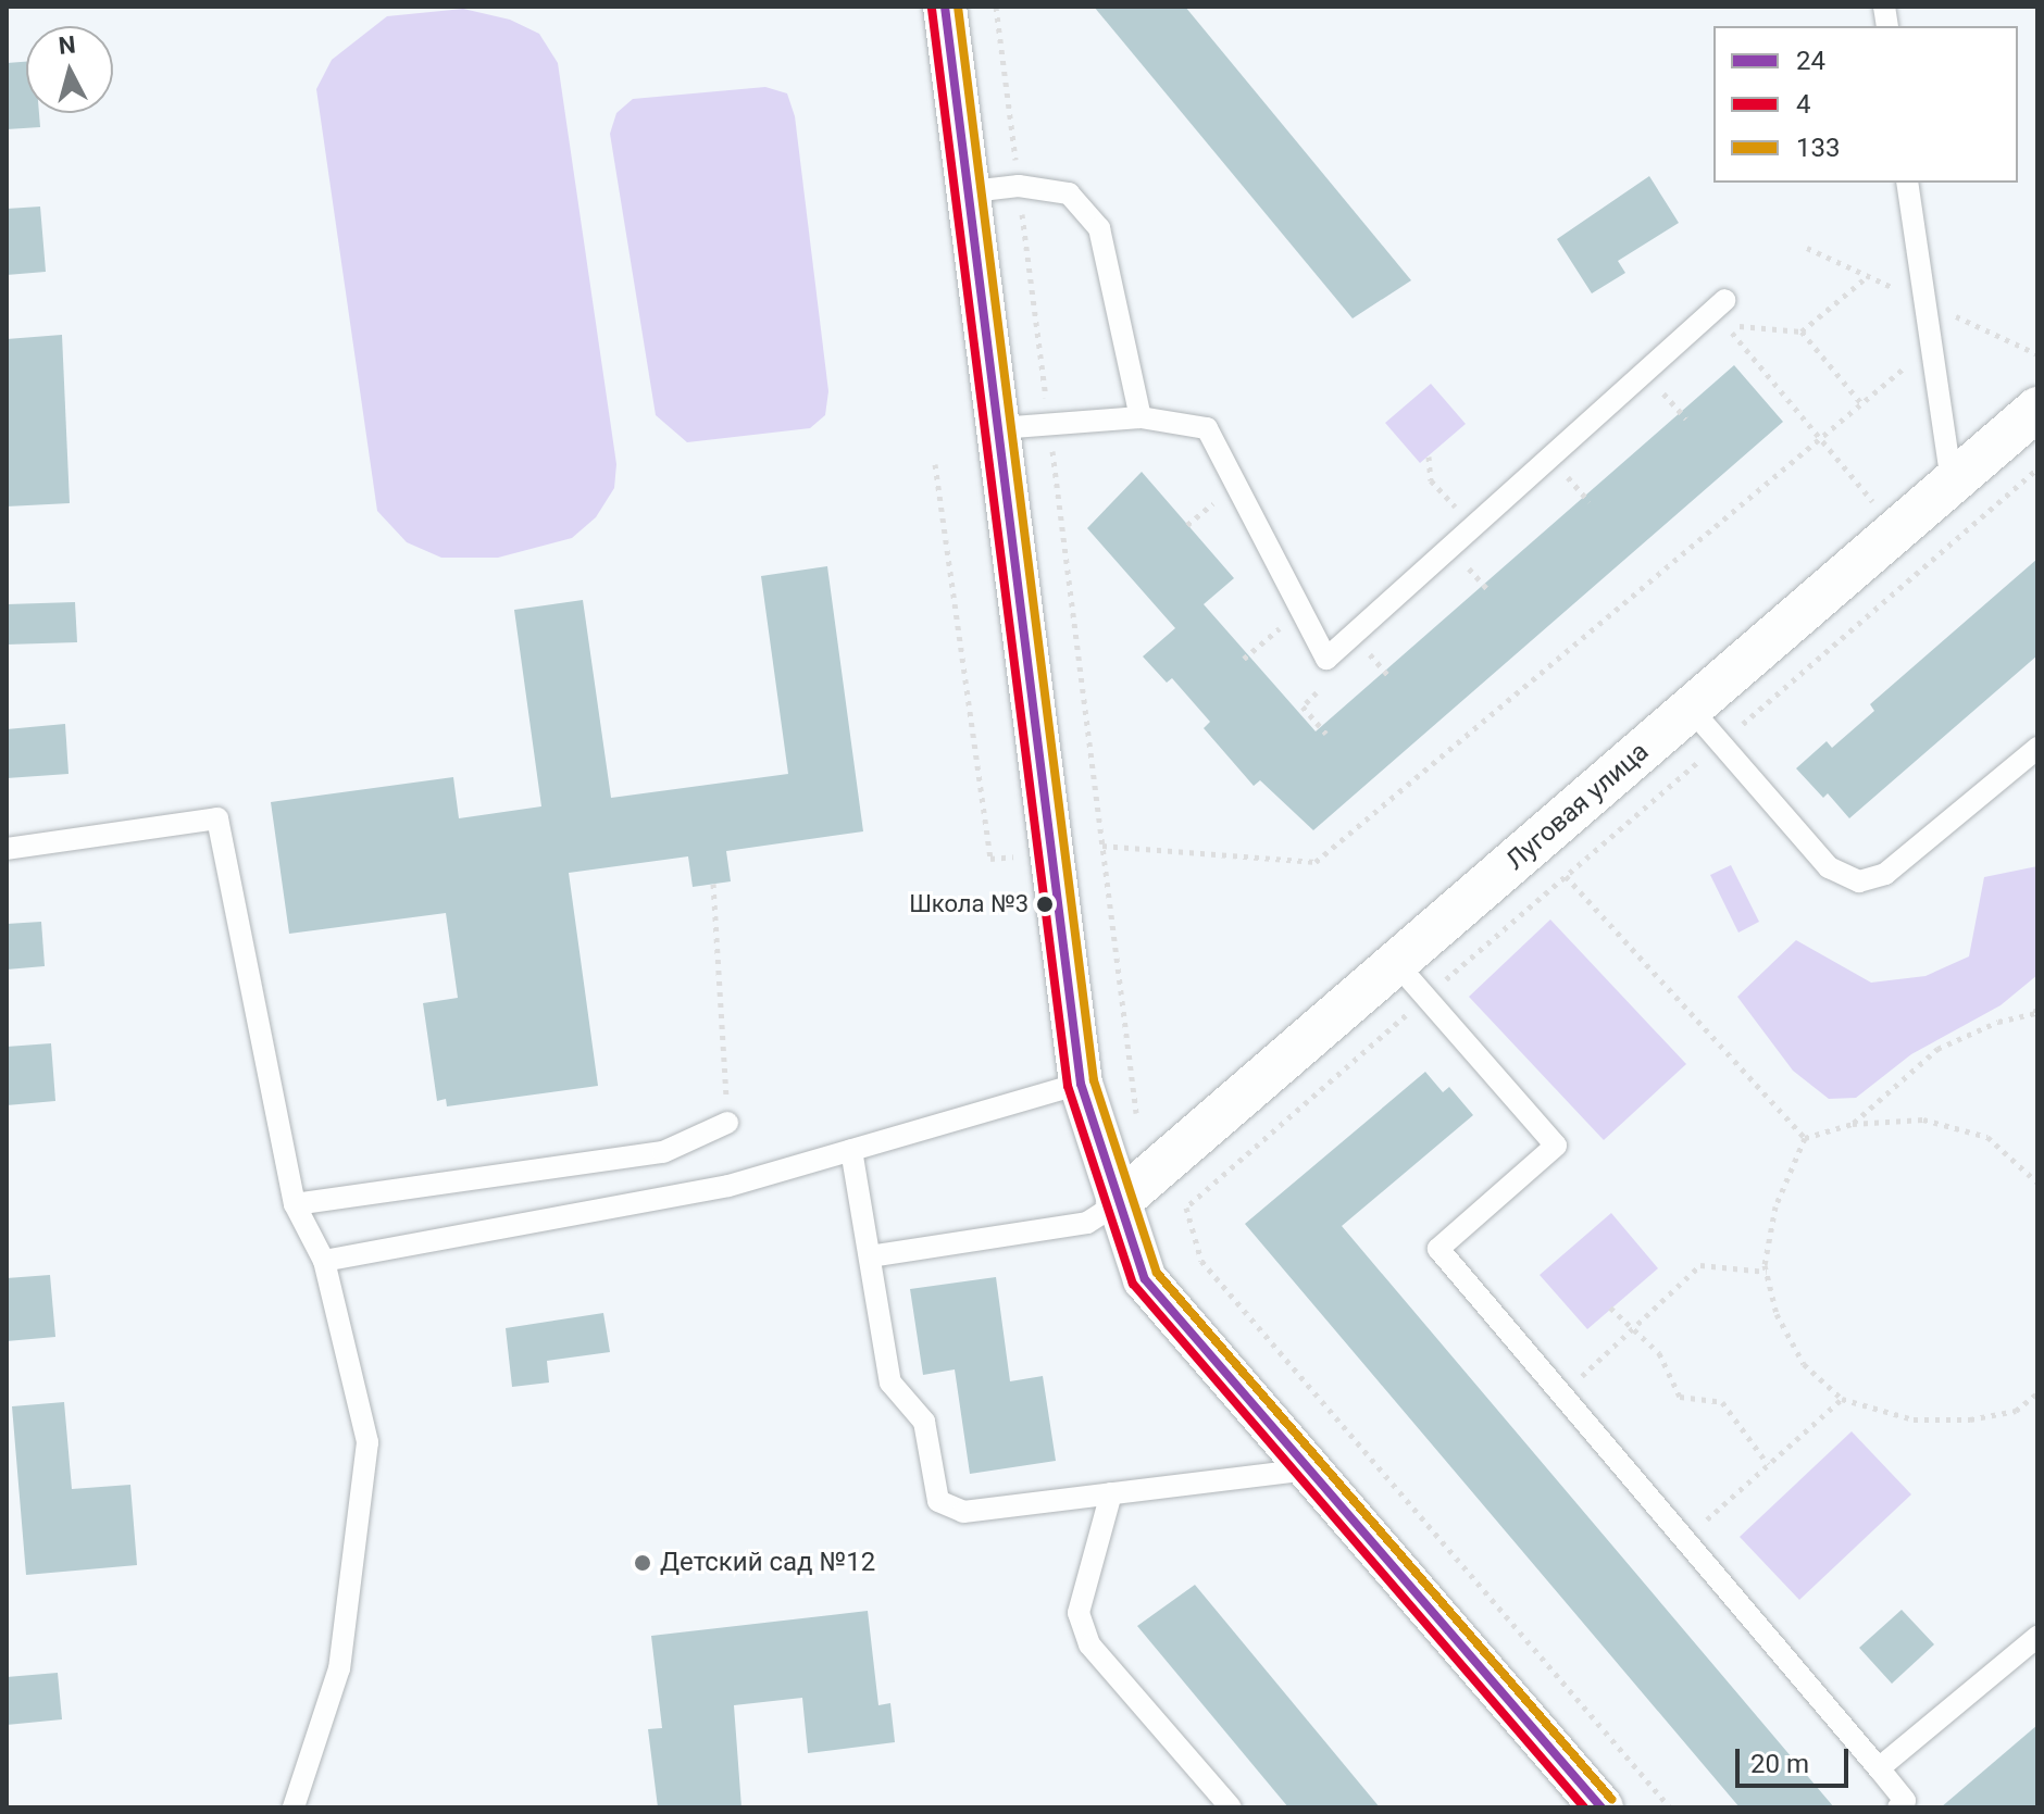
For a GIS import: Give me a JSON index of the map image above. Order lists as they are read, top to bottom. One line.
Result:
{"streets":{"street":["Луговая улица"]},"places":["Школа №3","Детский сад №12"],"lines":["transit line 24","transit line 133","transit line 4"],"legend":["24","4","133"],"scale_bar":"20 m","north":"top"}
